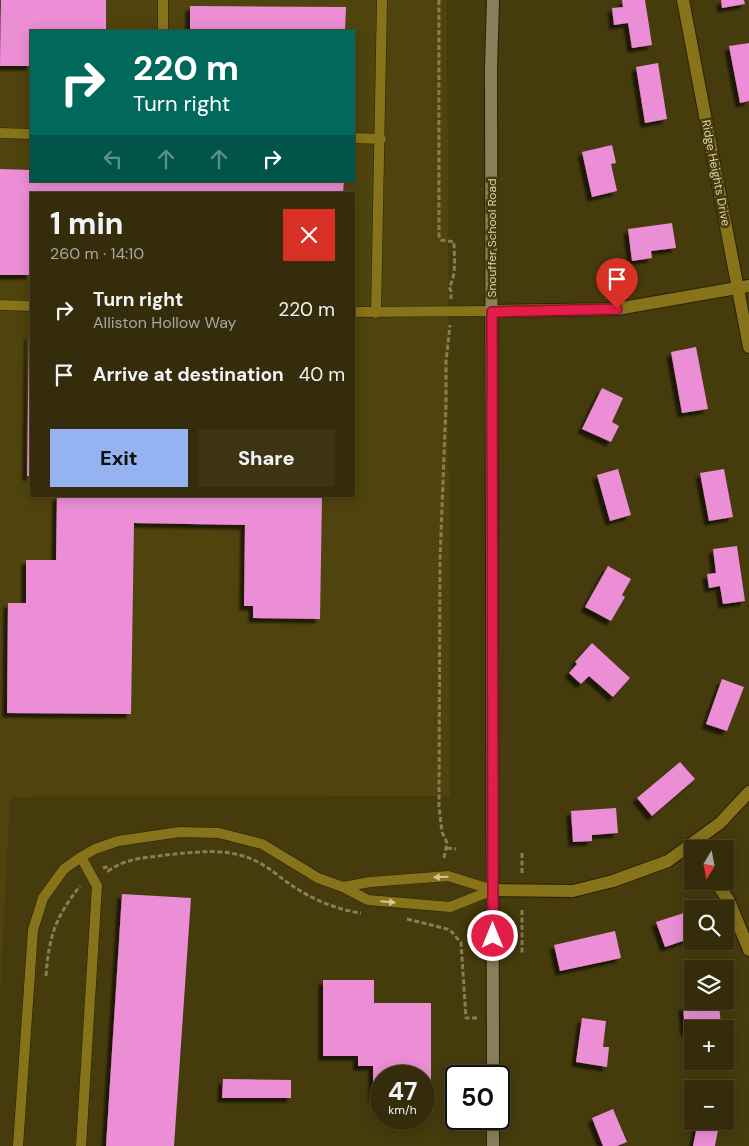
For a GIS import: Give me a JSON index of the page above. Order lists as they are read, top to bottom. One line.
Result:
{"streets":{"main road":["Snouffer School Road"],"street":["Ridge Heights Drive"]},"north":"bottom","page":{"turn":["220 m","Turn right"],"heading":["1 min","260 m · 14:10"],"list":[{"name":"Turn right","note":"Alliston Hollow Way","value":"220 m"},{"name":"Arrive at destination","value":"40 m"}],"buttons":["Exit","Share"],"map_buttons":["+","−"],"speed":"47 km/h","limit":"50"}}
